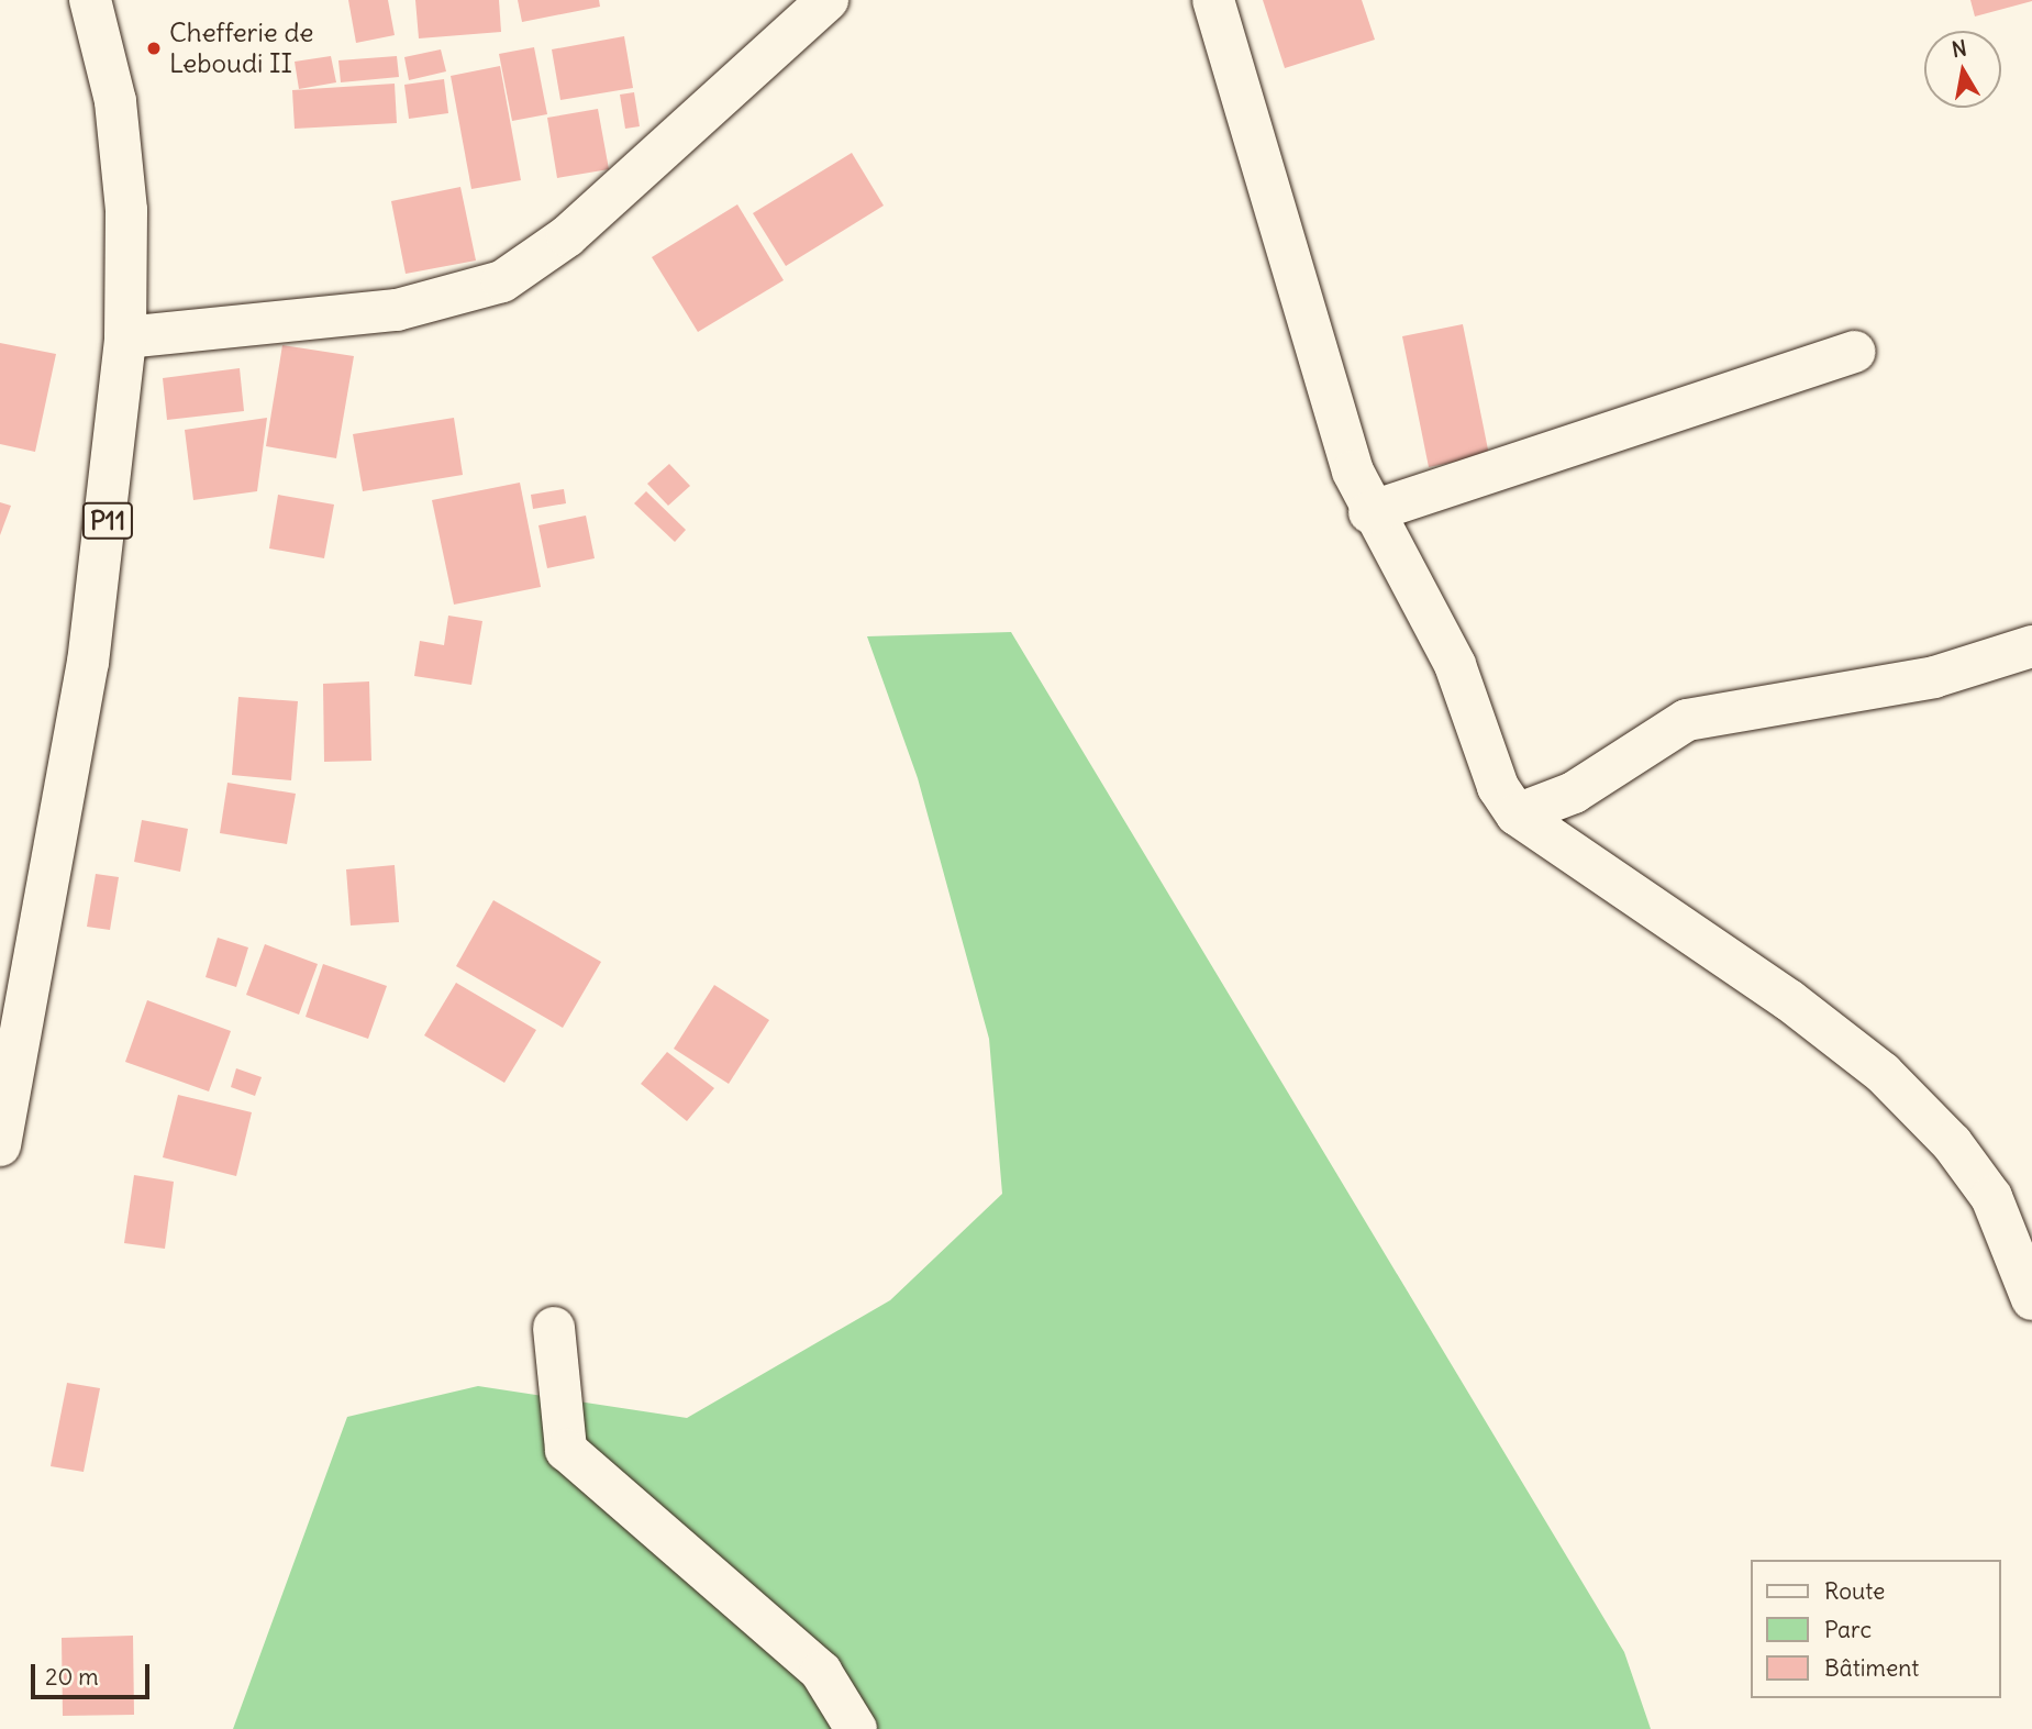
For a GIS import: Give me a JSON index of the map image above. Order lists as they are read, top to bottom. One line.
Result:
{"streets":{"street":["P11"]},"places":["Chefferie de Leboudi II"],"legend":["Route","Parc","Bâtiment"],"scale_bar":"20 m","north":"top"}
